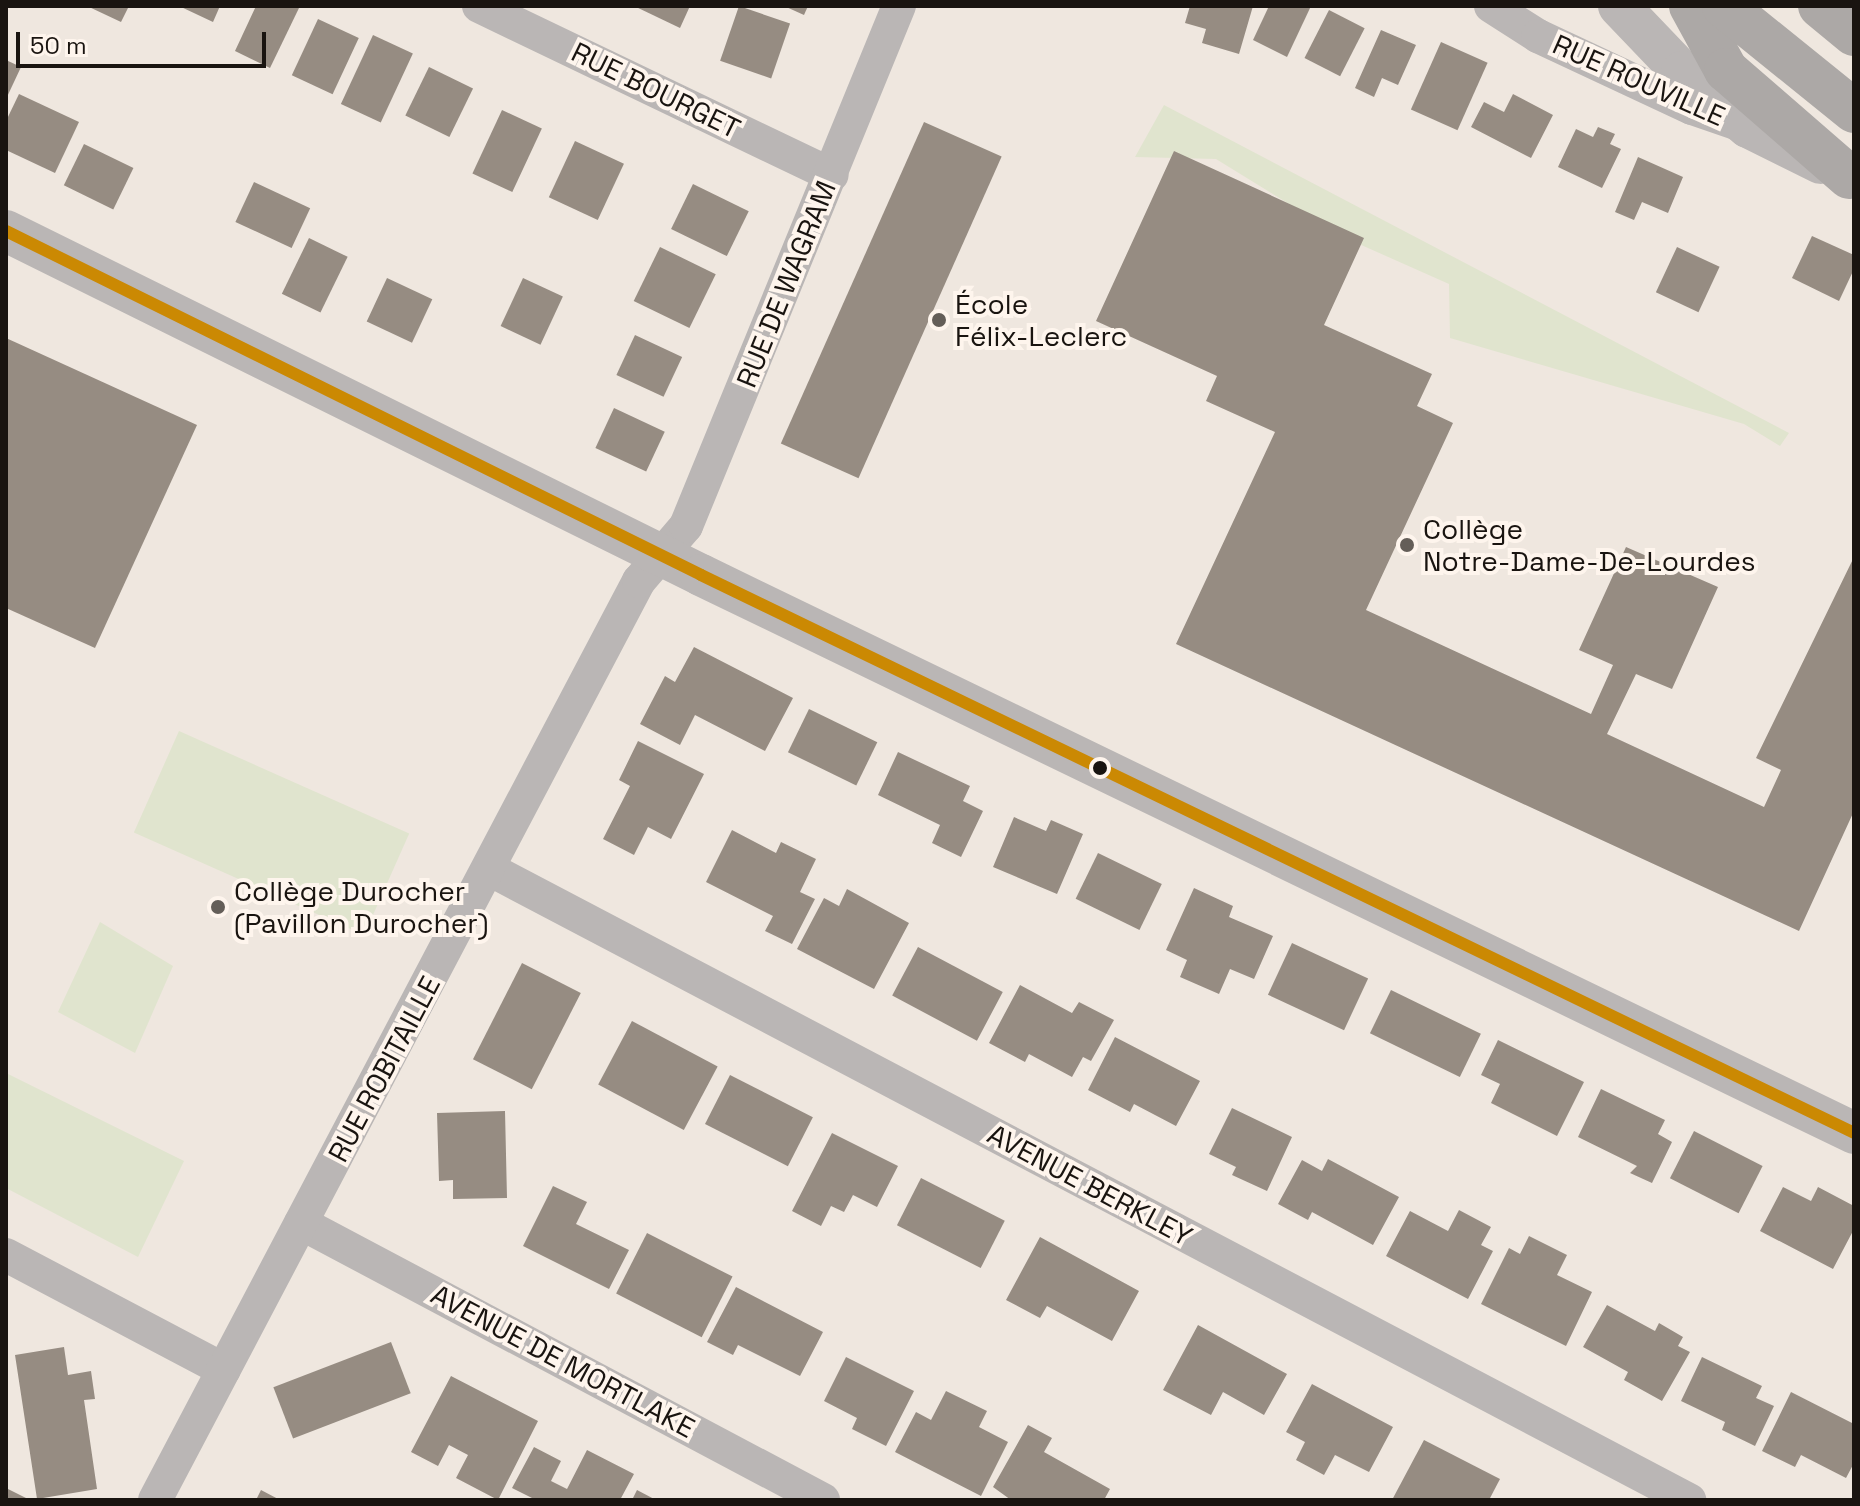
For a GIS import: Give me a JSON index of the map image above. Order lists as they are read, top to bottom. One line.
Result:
{"streets":{"street":["RUE ROUVILLE","RUE BOURGET","RUE DE WAGRAM","RUE ROBITAILLE","AVENUE BERKLEY","AVENUE DE MORTLAKE"]},"crossings":[["RUE BOURGET","RUE DE WAGRAM"],["RUE DE WAGRAM","RUE ROBITAILLE"],["RUE ROBITAILLE","AVENUE BERKLEY"],["RUE ROBITAILLE","AVENUE DE MORTLAKE"]],"places":["École Félix-Leclerc","Collège Notre-Dame-De-Lourdes","Collège Durocher (Pavillon Durocher)"],"scale_bar":"50 m"}
